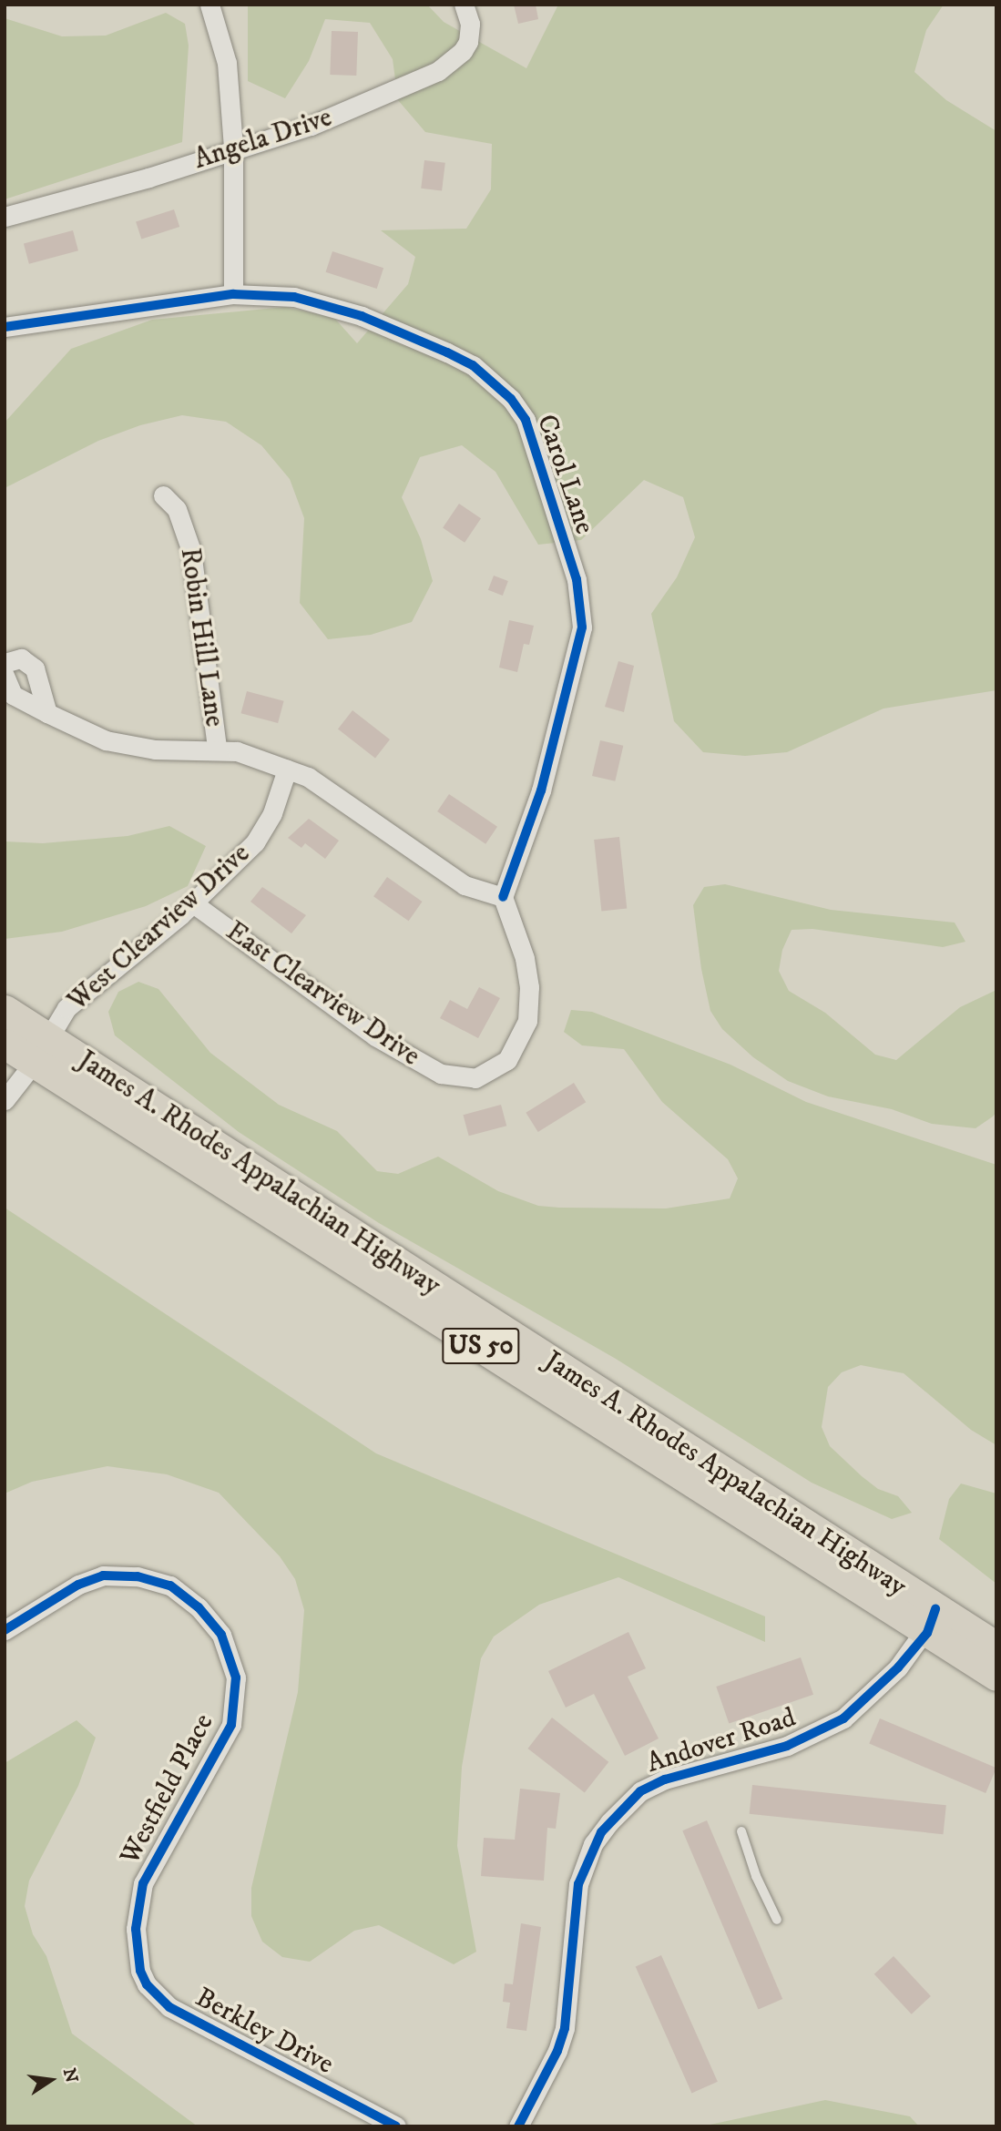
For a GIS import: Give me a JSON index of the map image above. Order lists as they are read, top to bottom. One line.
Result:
{"streets":{"highway":["James A. Rhodes Appalachian Highway","US 50"],"street":["Angela Drive","Carol Lane","Robin Hill Lane","West Clearview Drive","East Clearview Drive","Andover Road","Westfield Place","Berkley Drive"]},"crossings":[["Carol Lane","East Clearview Drive"],["West Clearview Drive","East Clearview Drive"],["West Clearview Drive","James A. Rhodes Appalachian Highway"],["James A. Rhodes Appalachian Highway","Andover Road"],["Westfield Place","Berkley Drive"]],"north":"right"}
